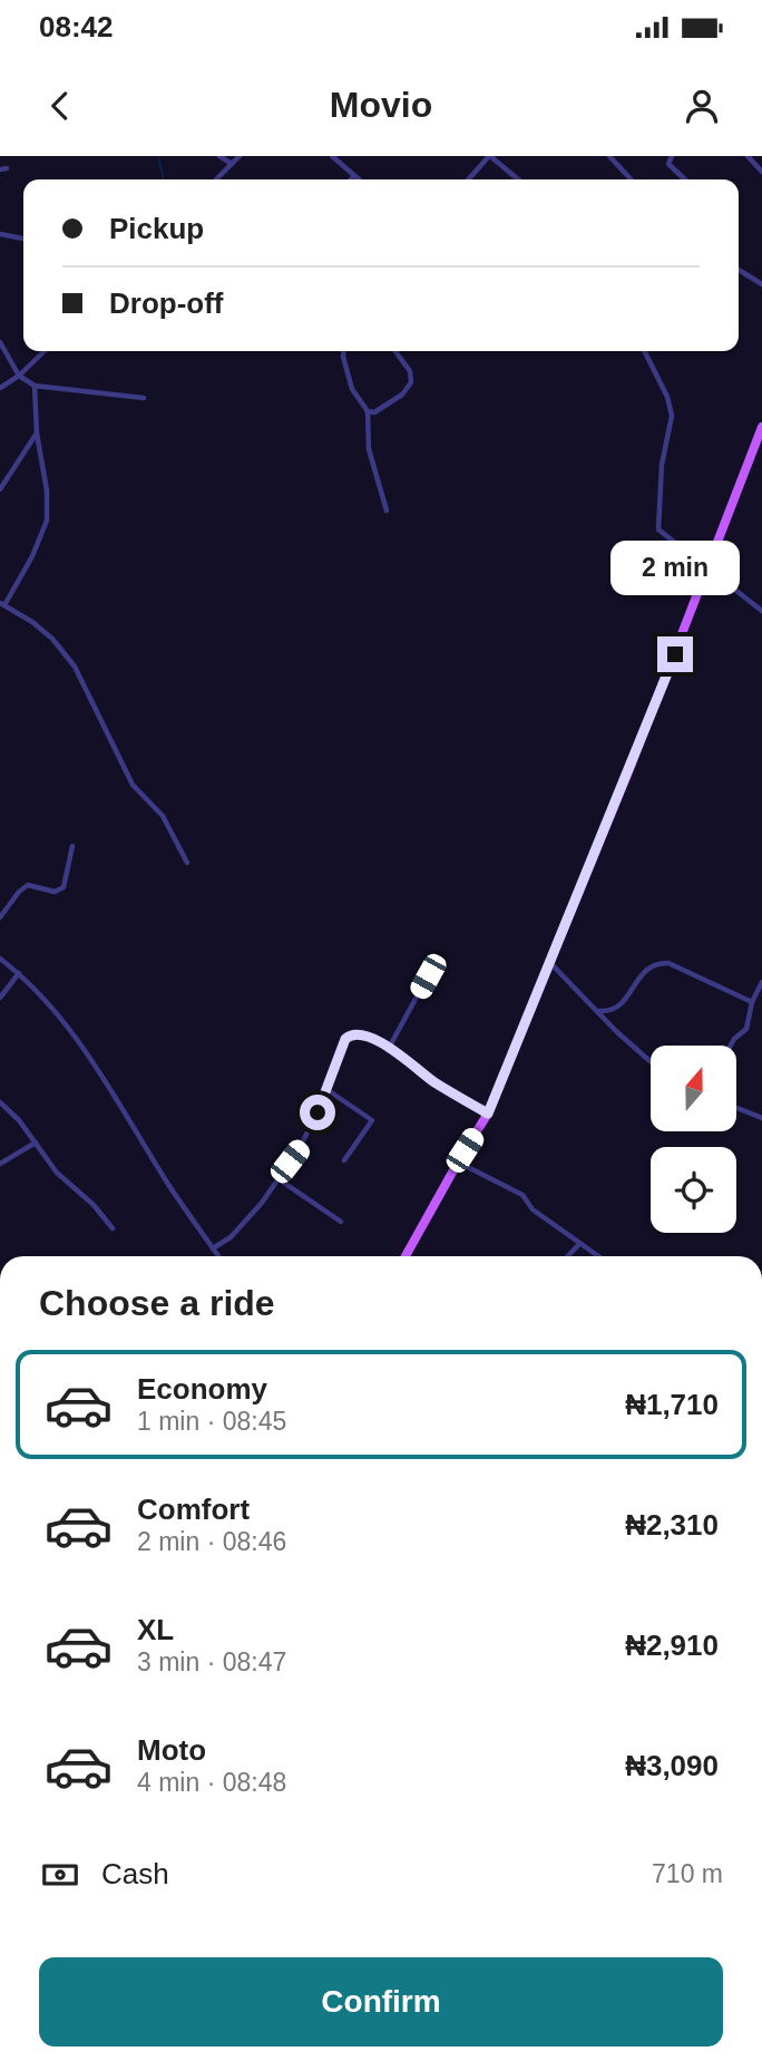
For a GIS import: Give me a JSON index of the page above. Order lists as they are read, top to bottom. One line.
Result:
{"north":"top","page":{"status":"08:42","header":"Movio","banner":["Pickup","Drop-off"],"bubble":"2 min","heading":"Choose a ride","list":[{"name":"Economy","note":"1 min · 08:45","value":"₦1,710"},{"name":"Comfort","note":"2 min · 08:46","value":"₦2,310"},{"name":"XL","note":"3 min · 08:47","value":"₦2,910"},{"name":"Moto","note":"4 min · 08:48","value":"₦3,090"}],"pay":["Cash","710 m"],"buttons":"Confirm"}}
